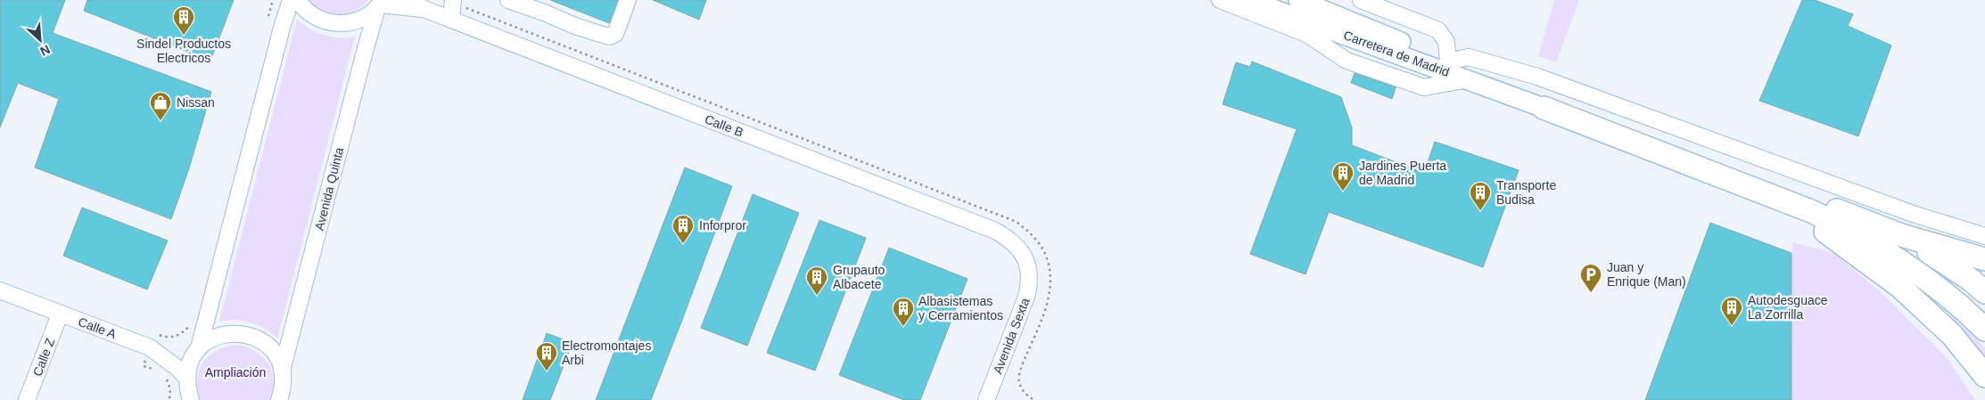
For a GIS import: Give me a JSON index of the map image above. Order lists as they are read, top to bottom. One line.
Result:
{"streets":{"main road":["Carretera de Madrid"],"street":["Calle B","Avenida Quinta","Calle A","Avenida Sexta","Calle Z"]},"crossings":[["Calle B","Avenida Quinta"],["Calle B","Avenida Sexta"],["Calle A","Calle Z"]],"parks":["Ampliación"],"places":{"building":["Sindel Productos Electricos","Jardines Puerta de Madrid","Transporte Budisa","Inforpror","Grupauto Albacete","Autodesguace La Zorrilla","Albasistemas y Cerramientos","Electromontajes Arbi"],"shop":["Nissan"],"parking":["Juan y Enrique (Man)"]},"north":"bottom right"}
